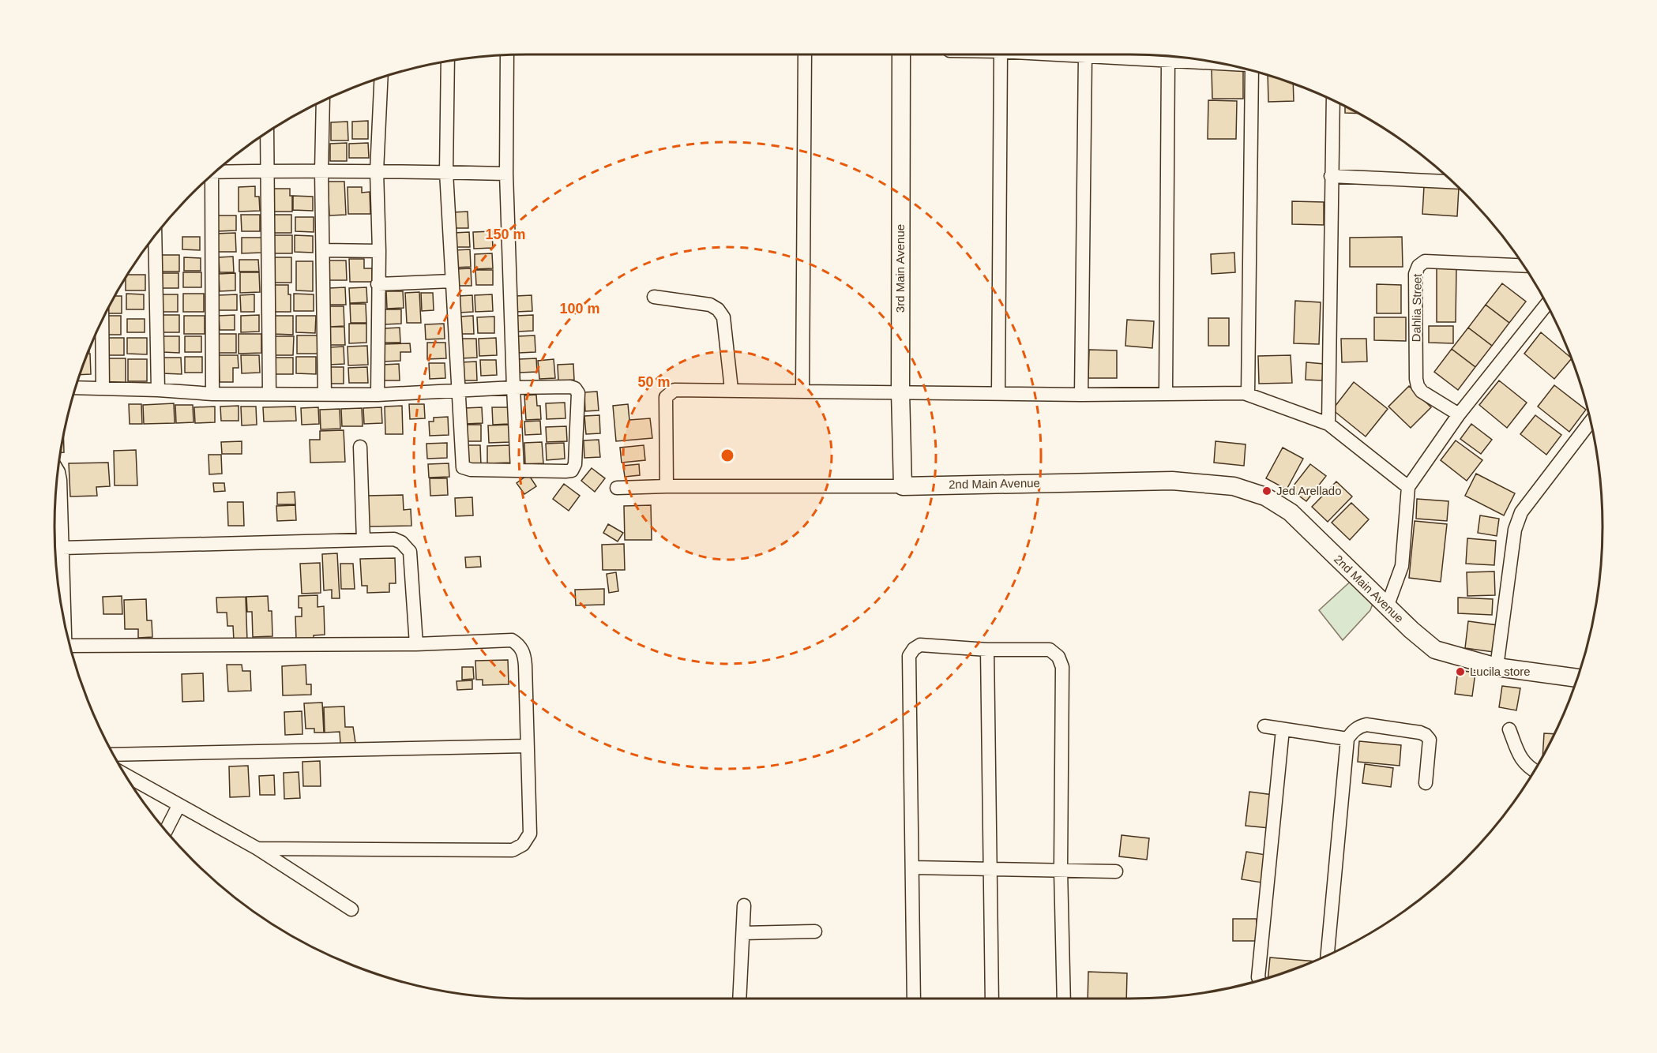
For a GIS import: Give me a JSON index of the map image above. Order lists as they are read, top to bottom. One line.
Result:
{"streets":{"street":["3rd Main Avenue","Dahlia Street","2nd Main Avenue"]},"crossings":[["3rd Main Avenue","2nd Main Avenue"]],"places":["Jed Arellado","Lucila store"],"rings":["150 m","100 m","50 m"]}
